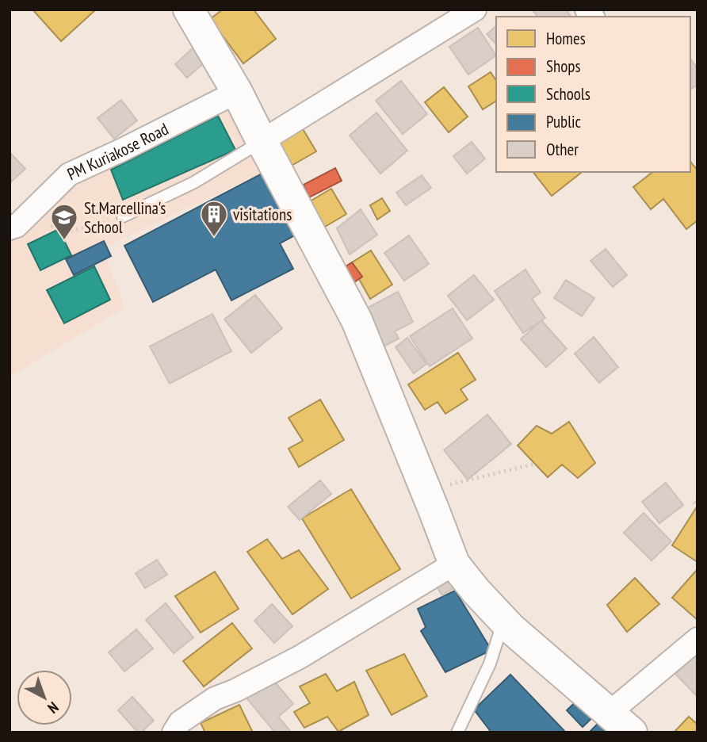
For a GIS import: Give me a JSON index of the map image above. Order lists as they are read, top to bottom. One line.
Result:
{"streets":{"street":["PM Kuriakose Road"]},"places":{"building":["visitations"],"school or university":["St.Marcellina's School"]},"legend":["Homes","Shops","Schools","Public","Other"],"north":"bottom right"}
